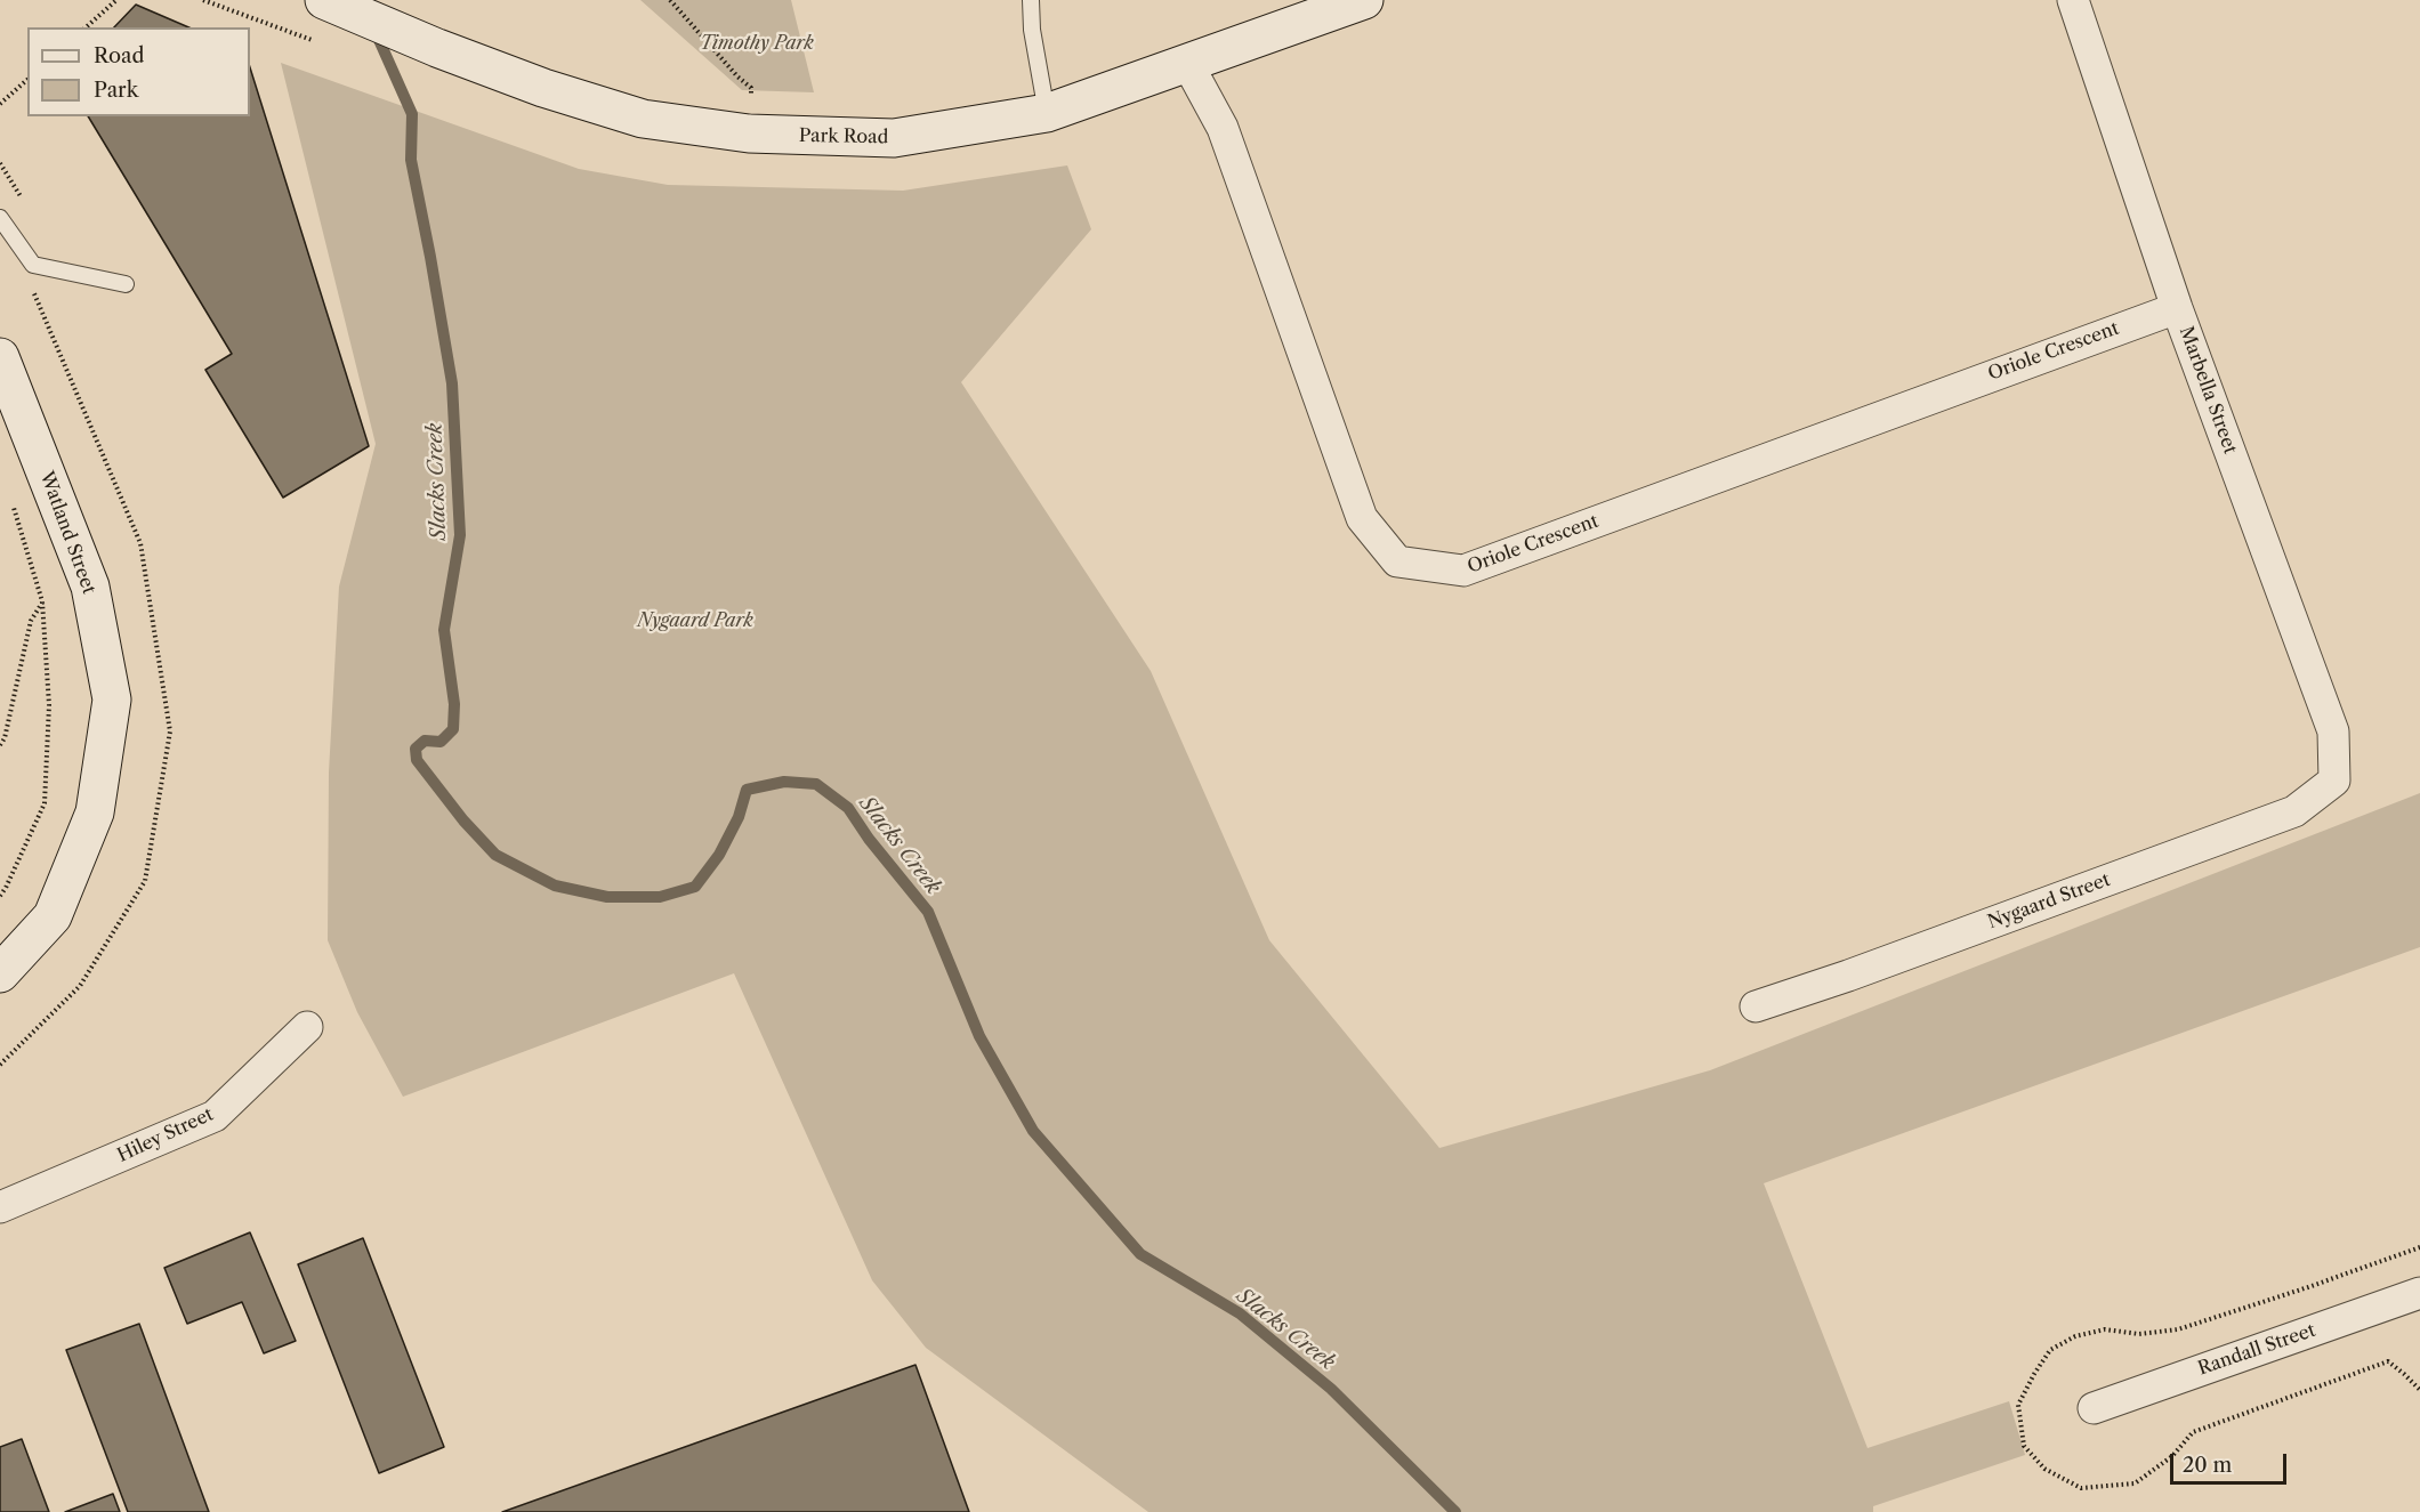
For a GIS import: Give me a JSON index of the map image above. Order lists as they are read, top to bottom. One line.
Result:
{"streets":{"street":["Park Road","Oriole Crescent","Marbella Street","Watland Street","Nygaard Street","Hiley Street","Randall Street"]},"crossings":[["Park Road","Oriole Crescent"],["Oriole Crescent","Marbella Street"],["Marbella Street","Nygaard Street"]],"water":["Slacks Creek"],"parks":["Timothy Park","Nygaard Park"],"legend":["Road","Park"],"scale_bar":"20 m"}
